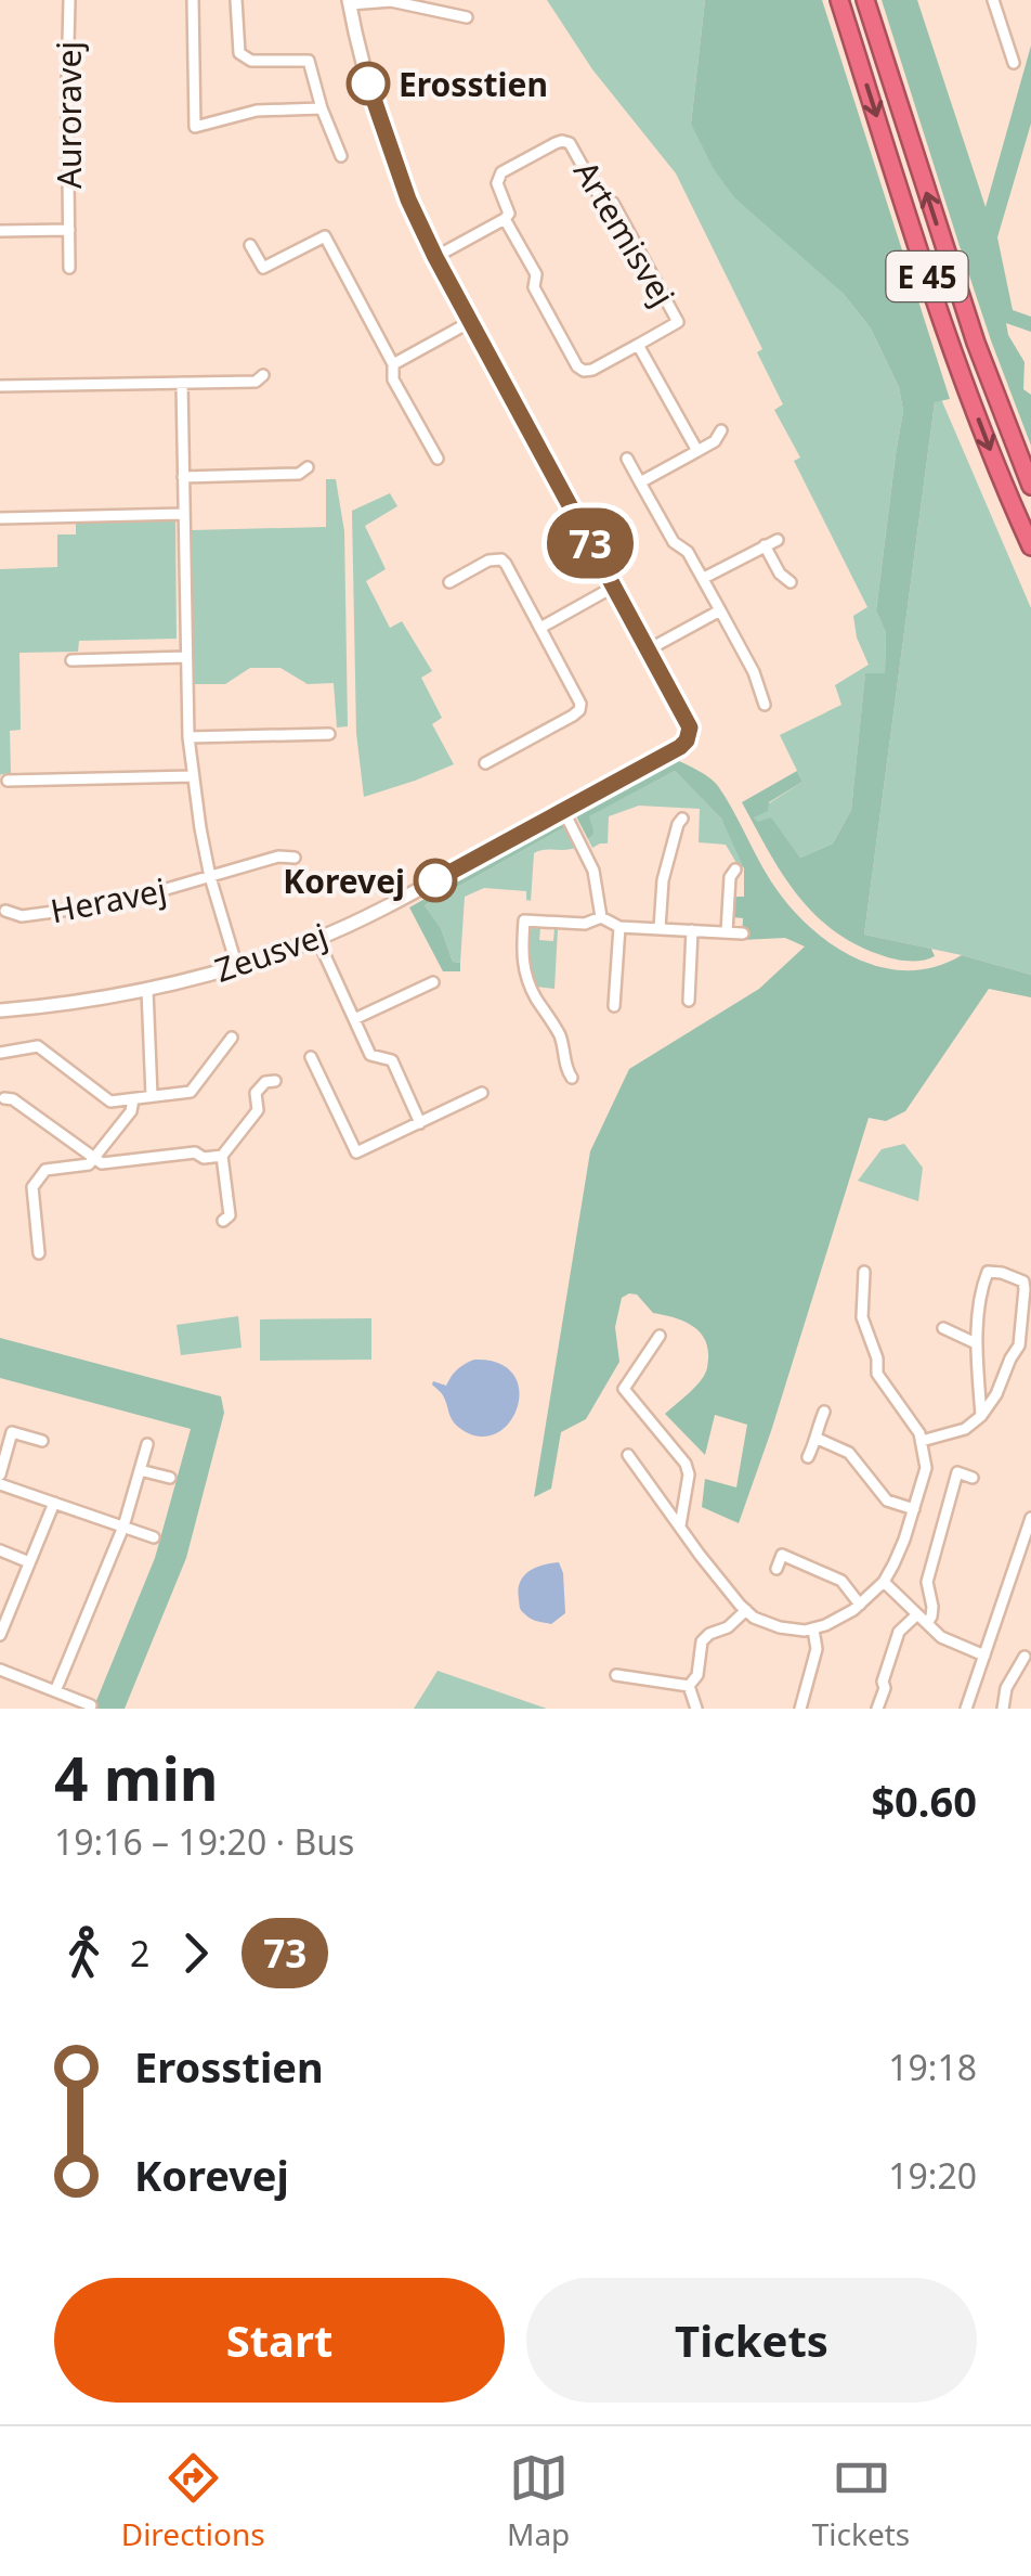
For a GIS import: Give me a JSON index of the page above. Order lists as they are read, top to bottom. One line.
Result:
{"streets":{"highway":["E 45"],"street":["Auroravej","Artemisvej","Heravej","Zeusvej"]},"crossings":[["Heravej","Zeusvej"]],"places":["Erosstien","Korevej"],"lines":["bus line 73"],"page":{"on_map":"73","heading":["4 min","19:16 – 19:20 · Bus","$0.60"],"legs":["2","73"],"list":[{"name":"Erosstien","value":"19:18"},{"name":"Korevej","value":"19:20"}],"buttons":["Start","Tickets"],"tabs":["Directions","Map","Tickets"]}}
